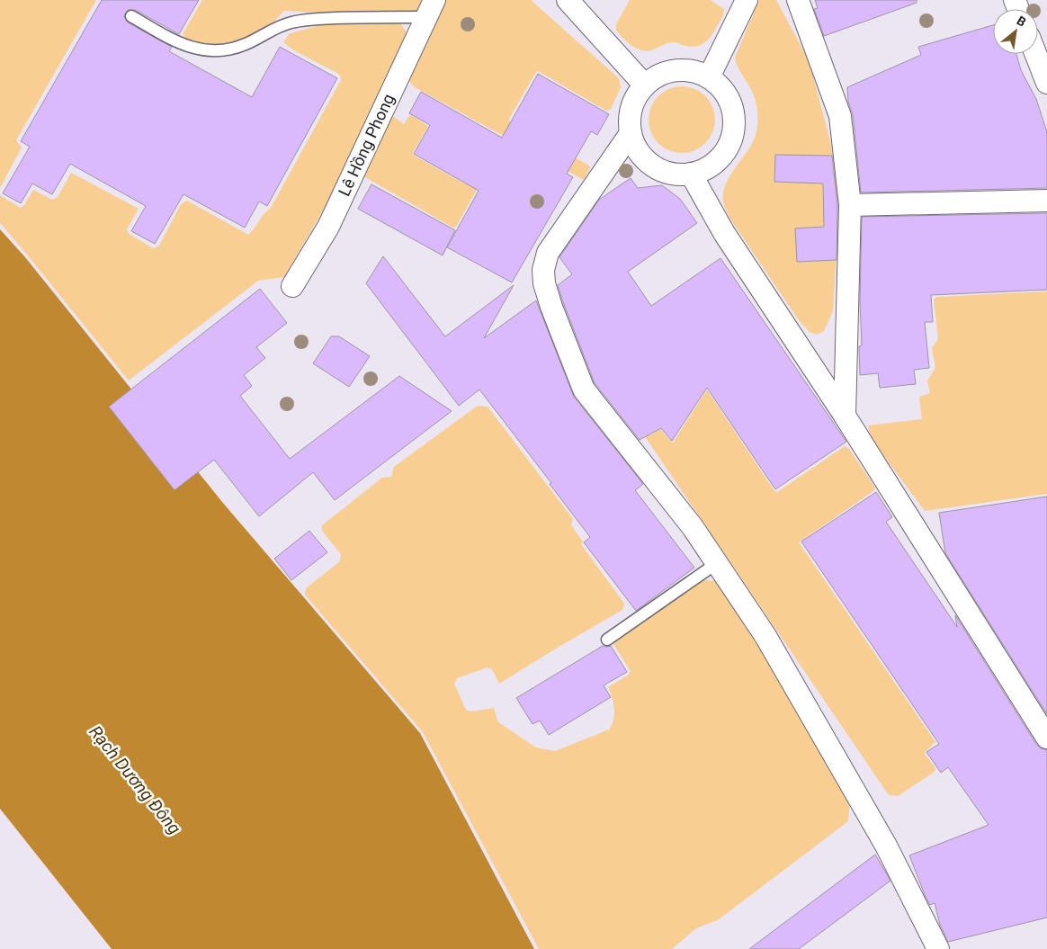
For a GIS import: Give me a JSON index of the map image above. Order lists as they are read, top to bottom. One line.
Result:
{"streets":{"street":["Lê Hồng Phong"]},"water":["Rạch Dương Đông"],"north":"top right"}
